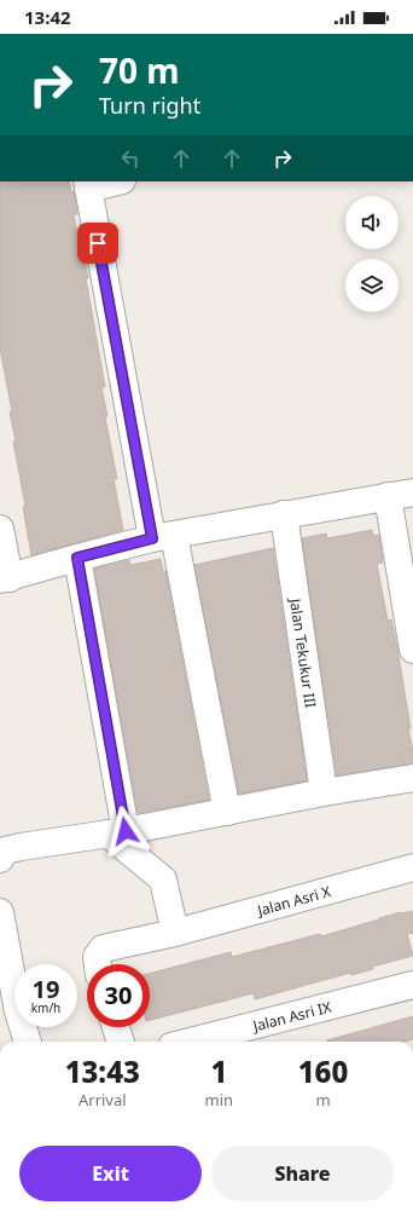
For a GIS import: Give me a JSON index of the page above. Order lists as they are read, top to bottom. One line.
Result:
{"streets":{"street":["Jalan Tekukur III","Jalan Asri X","Jalan Asri IX"]},"page":{"status":"13:42","turn":["70 m","Turn right"],"speed":"19 km/h","limit":"30","eta":["13:43","Arrival","1","min","160","m"],"buttons":["Exit","Share"]}}
